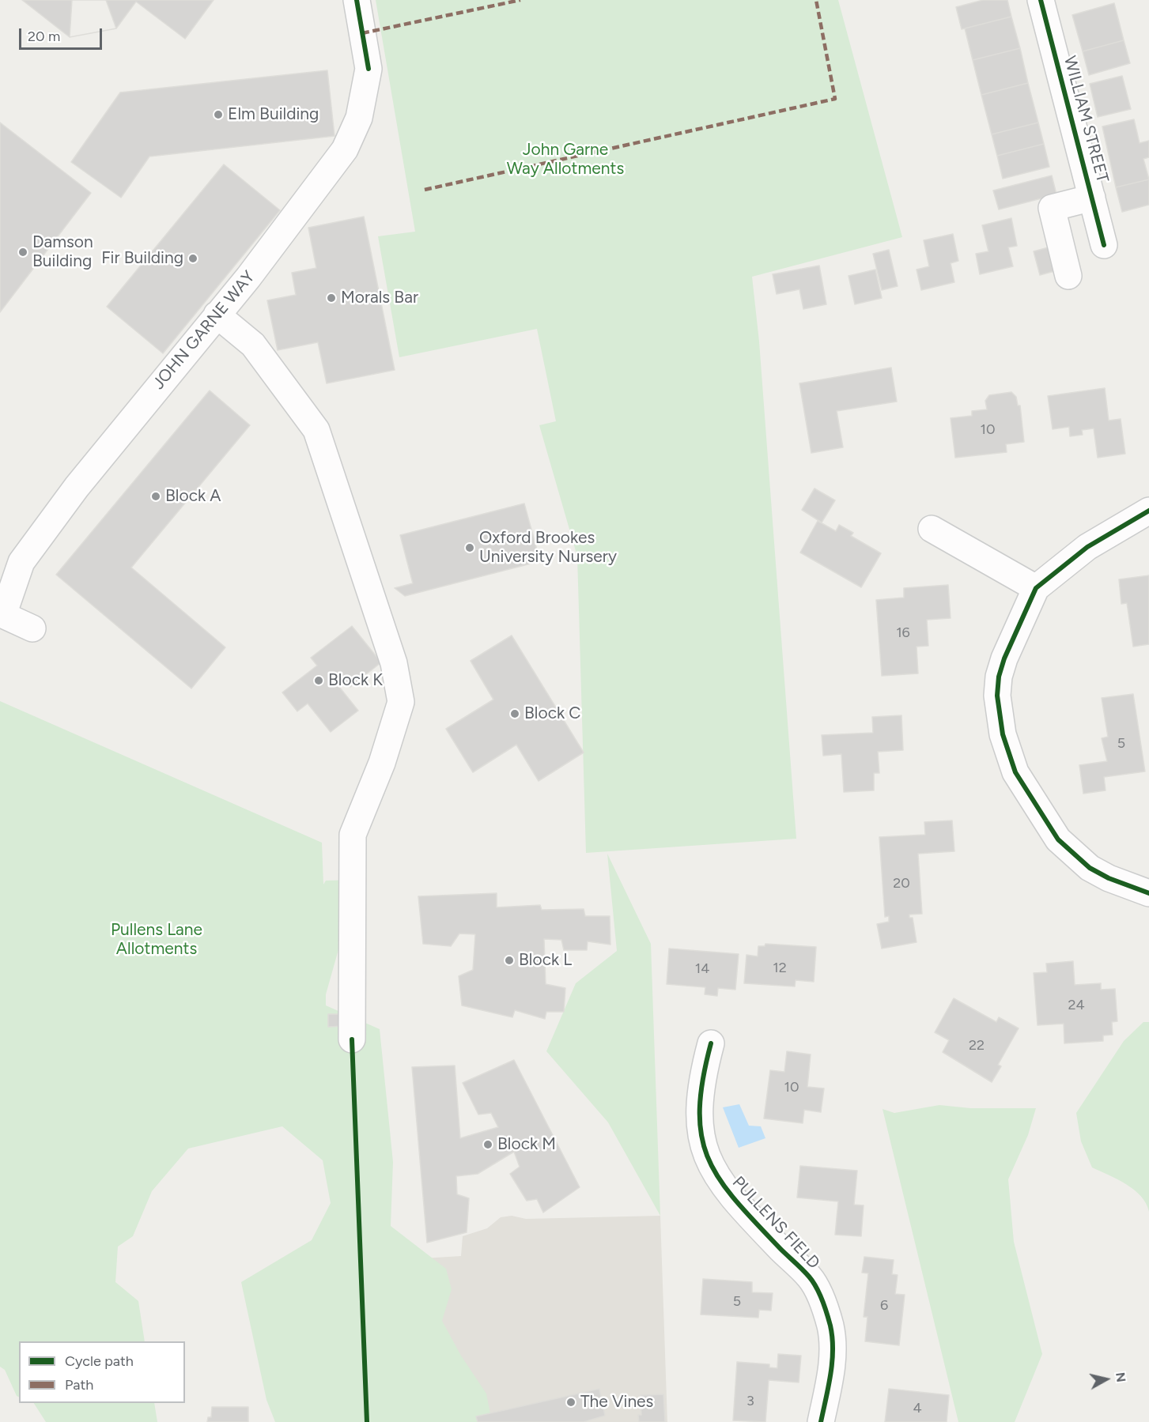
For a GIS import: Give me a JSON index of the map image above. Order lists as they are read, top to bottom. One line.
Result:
{"streets":{"street":["WILLIAM STREET","JOHN GARNE WAY","PULLENS FIELD"]},"parks":["John Garne Way Allotments","Pullens Lane Allotments"],"places":["Elm Building","Damson Building","Fir Building","Morals Bar","Block A","Oxford Brookes University Nursery","Block K","Block C","Block L","Block M","The Vines"],"house_numbers":["10","16","5","20","12","14","24","22","10","5","6","3","4"],"legend":["Cycle path","Path"],"scale_bar":"20 m","north":"right"}
